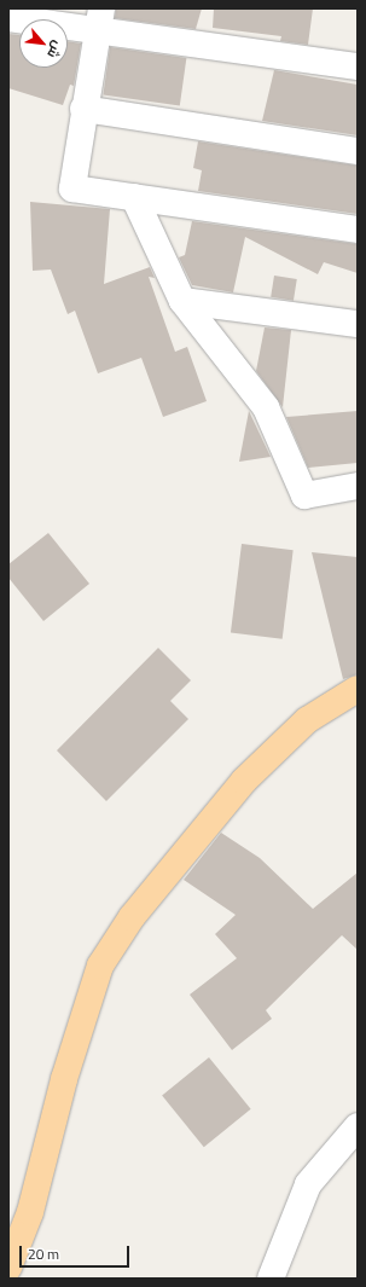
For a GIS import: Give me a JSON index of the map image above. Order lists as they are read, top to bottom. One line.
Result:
{"scale_bar":"20 m","north":"bottom right"}
